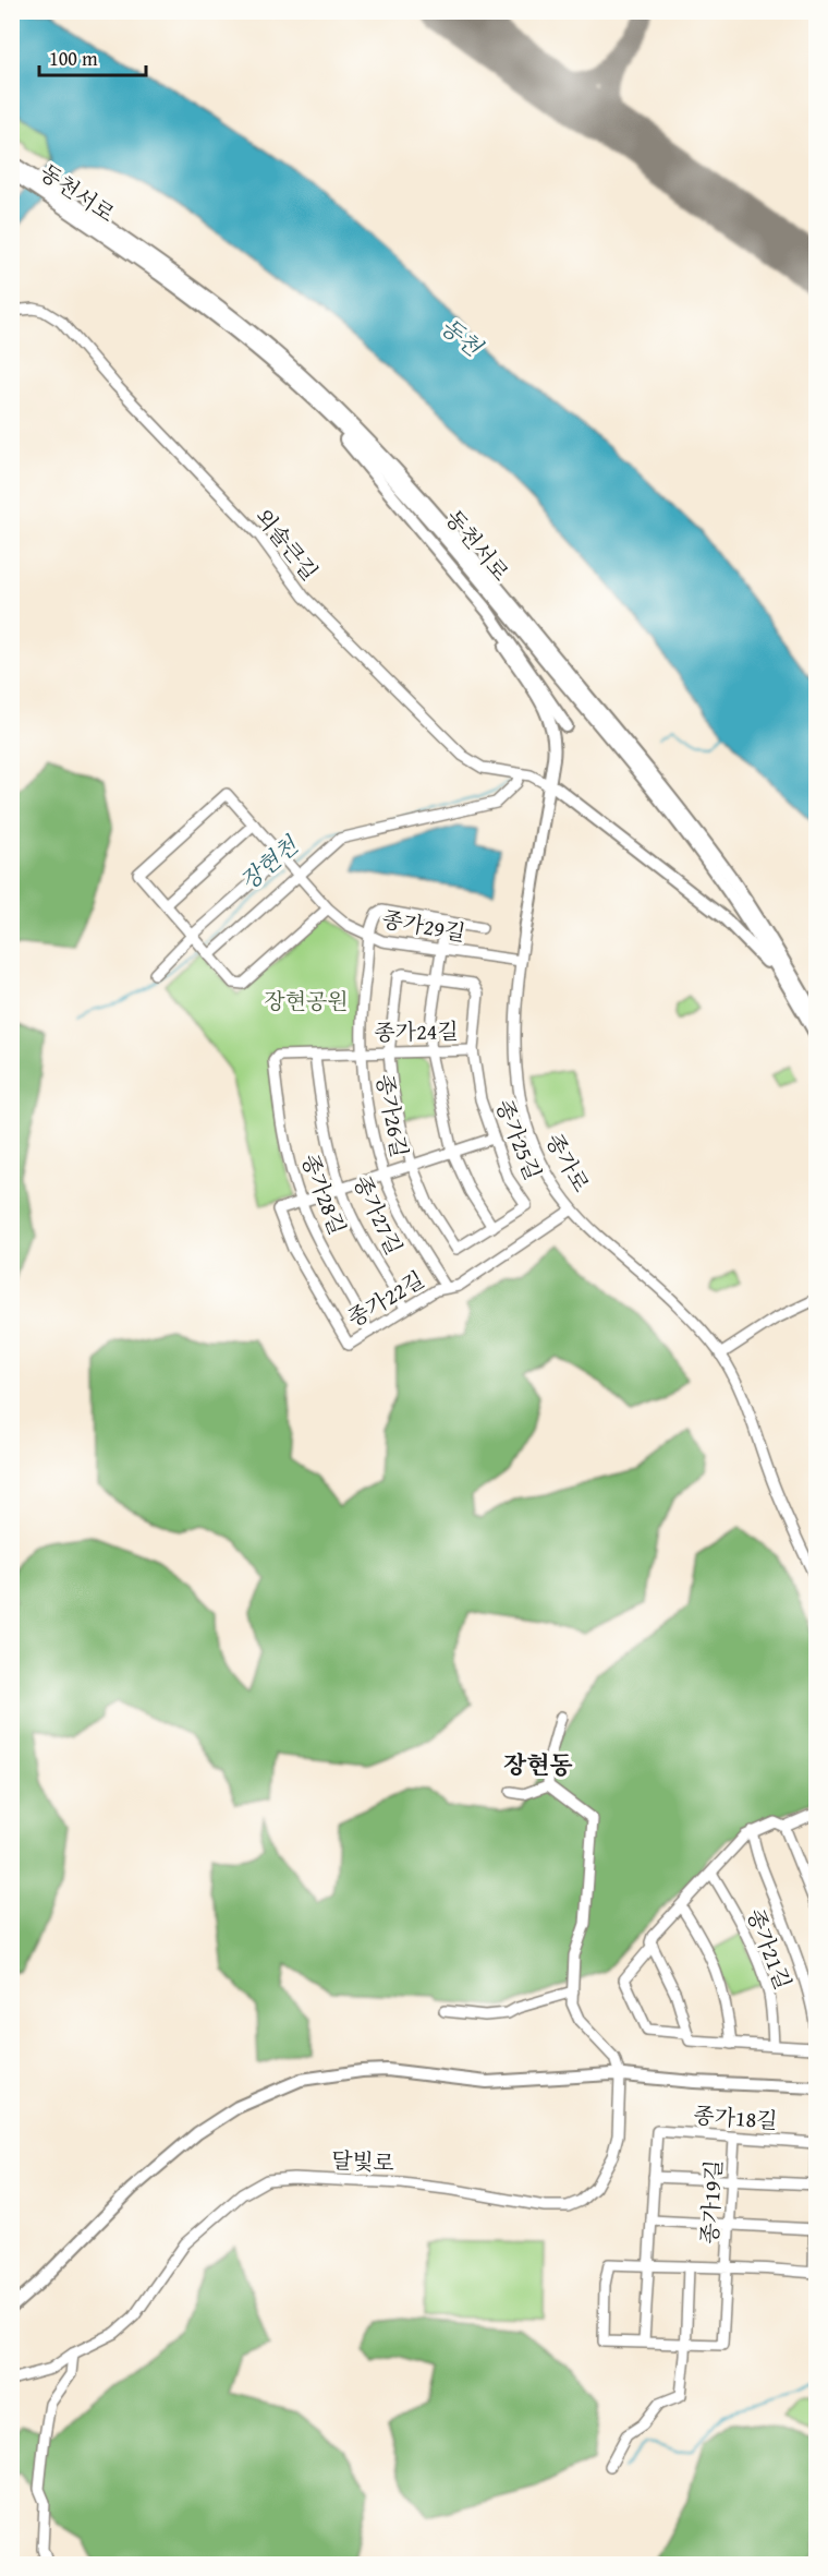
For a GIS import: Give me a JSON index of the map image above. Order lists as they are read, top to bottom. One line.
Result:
{"streets":{"main road":["동천서로"],"street":["외솔큰길","종가29길","종가24길","종가26길","종가25길","종가로","종가28길","종가27길","종가22길","종가21길","종가18길","달빛로","종가19길"]},"crossings":[["종가29길","종가26길"],["종가29길","종가로"],["종가24길","종가26길"],["종가24길","종가25길"],["종가24길","종가28길"],["종가24길","종가27길"],["종가26길","종가22길"],["종가로","종가22길"],["종가28길","종가22길"],["종가27길","종가22길"],["종가18길","종가19길"]],"districts":["장현동"],"water":["동천","장현천"],"parks":["장현공원"],"scale_bar":"100 m"}
